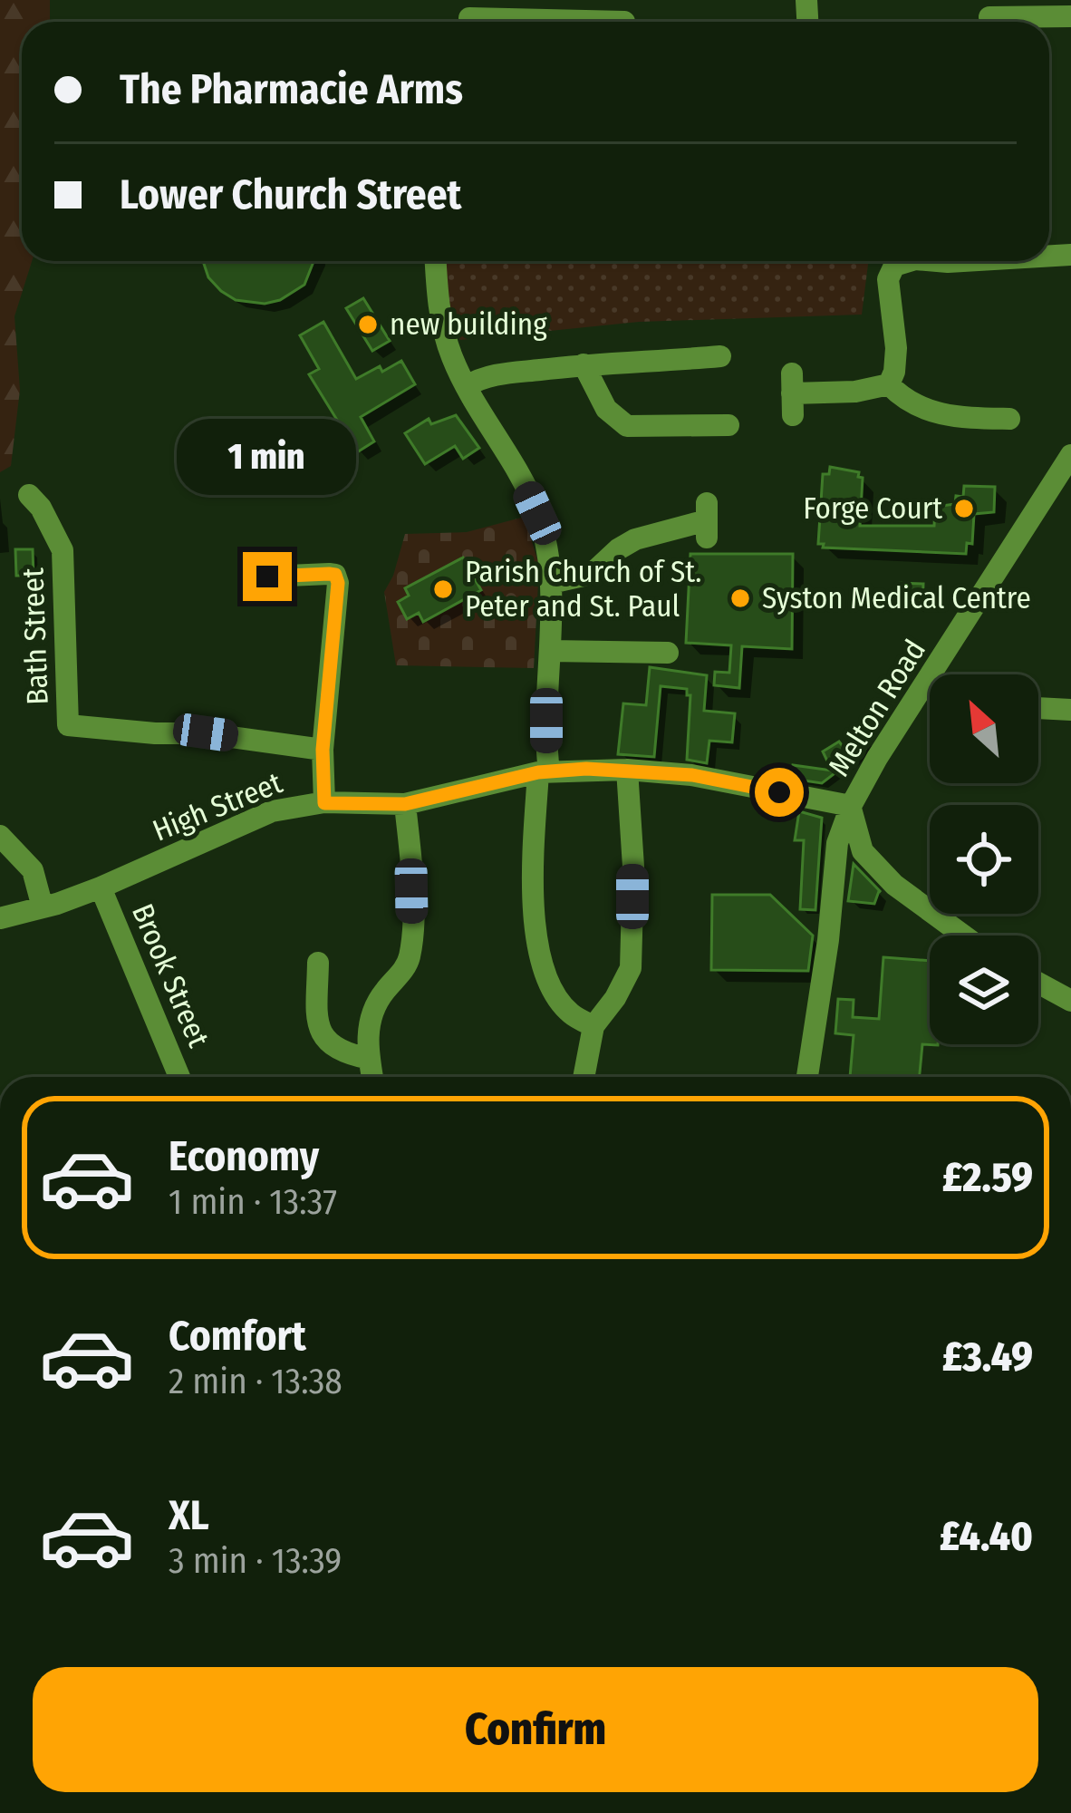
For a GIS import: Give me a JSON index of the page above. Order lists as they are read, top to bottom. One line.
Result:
{"streets":{"street":["Bath Street","Melton Road","High Street","Brook Street"]},"crossings":[["Melton Road","High Street"],["High Street","Brook Street"]],"places":["new building","Forge Court","Parish Church of St. Peter and St. Paul","Syston Medical Centre"],"north":"top left","page":{"banner":["The Pharmacie Arms","Lower Church Street"],"bubble":"1 min","list":[{"name":"Economy","note":"1 min · 13:37","value":"£2.59"},{"name":"Comfort","note":"2 min · 13:38","value":"£3.49"},{"name":"XL","note":"3 min · 13:39","value":"£4.40"}],"buttons":"Confirm"}}
